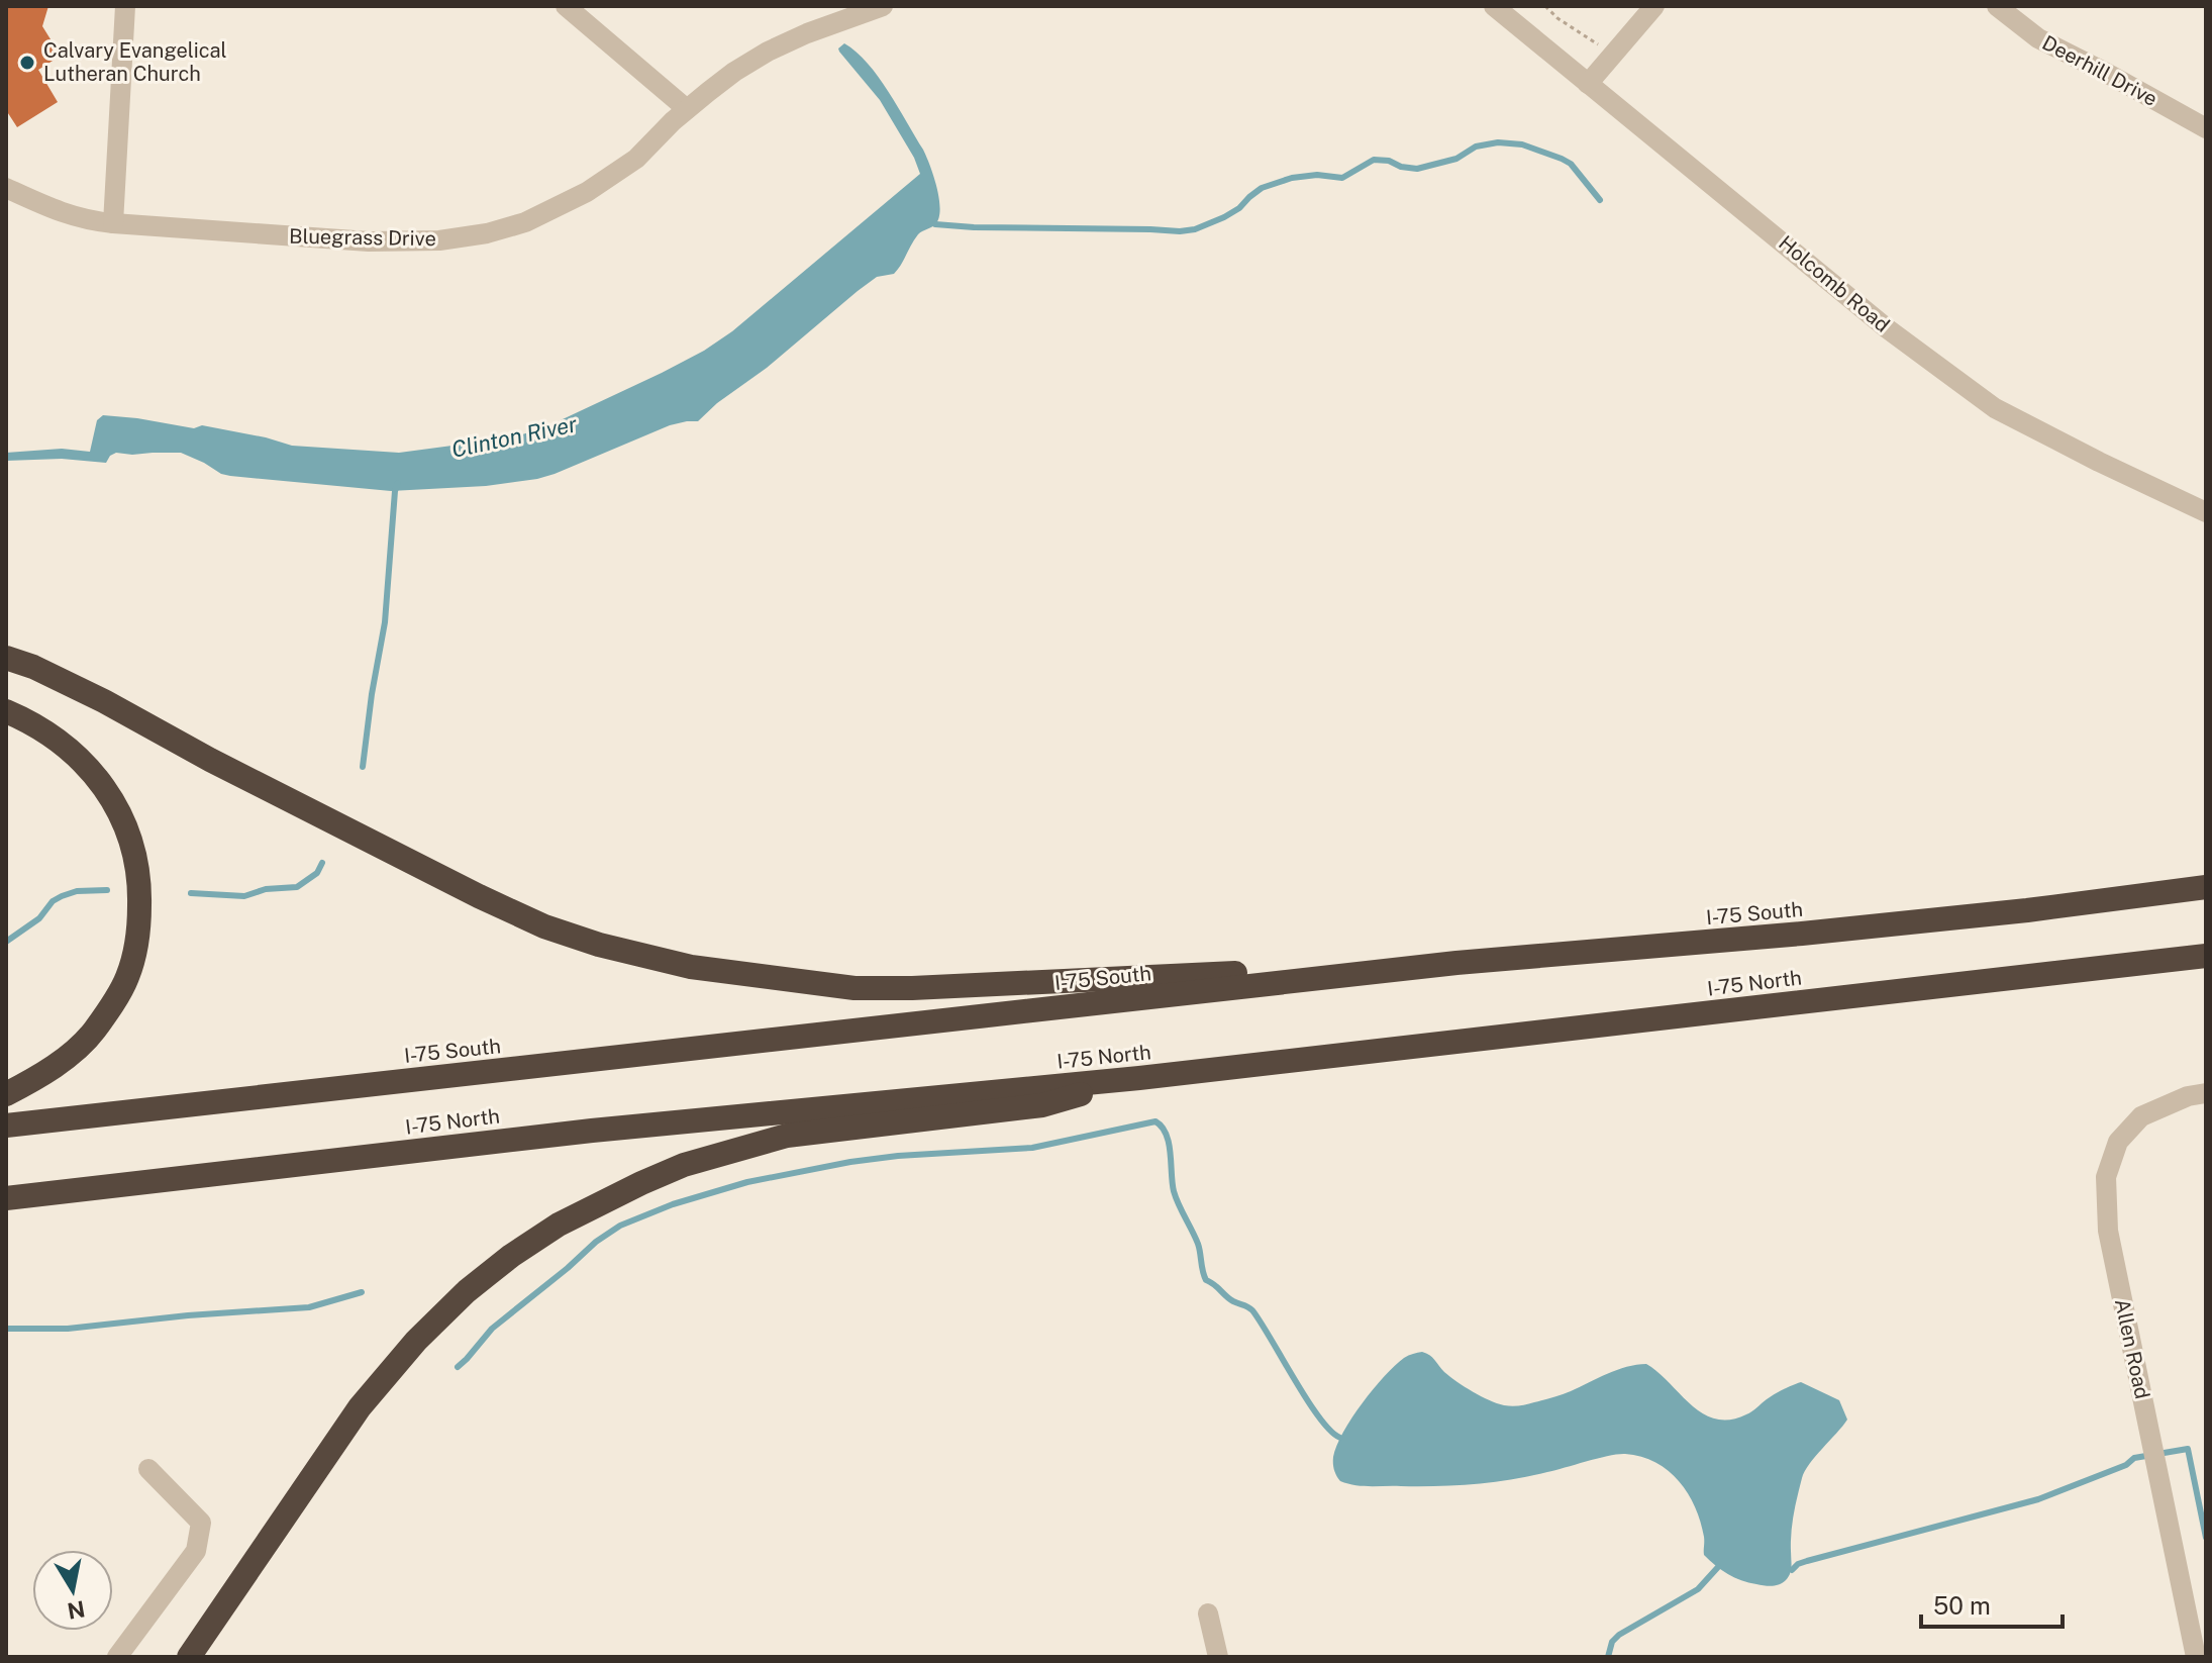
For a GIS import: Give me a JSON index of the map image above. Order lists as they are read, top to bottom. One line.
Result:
{"streets":{"highway":["I-75 South","I-75 North"],"street":["Deerhill Drive","Bluegrass Drive","Holcomb Road","Allen Road"]},"water":["Clinton River"],"places":["Calvary Evangelical Lutheran Church"],"scale_bar":"50 m","north":"bottom"}
